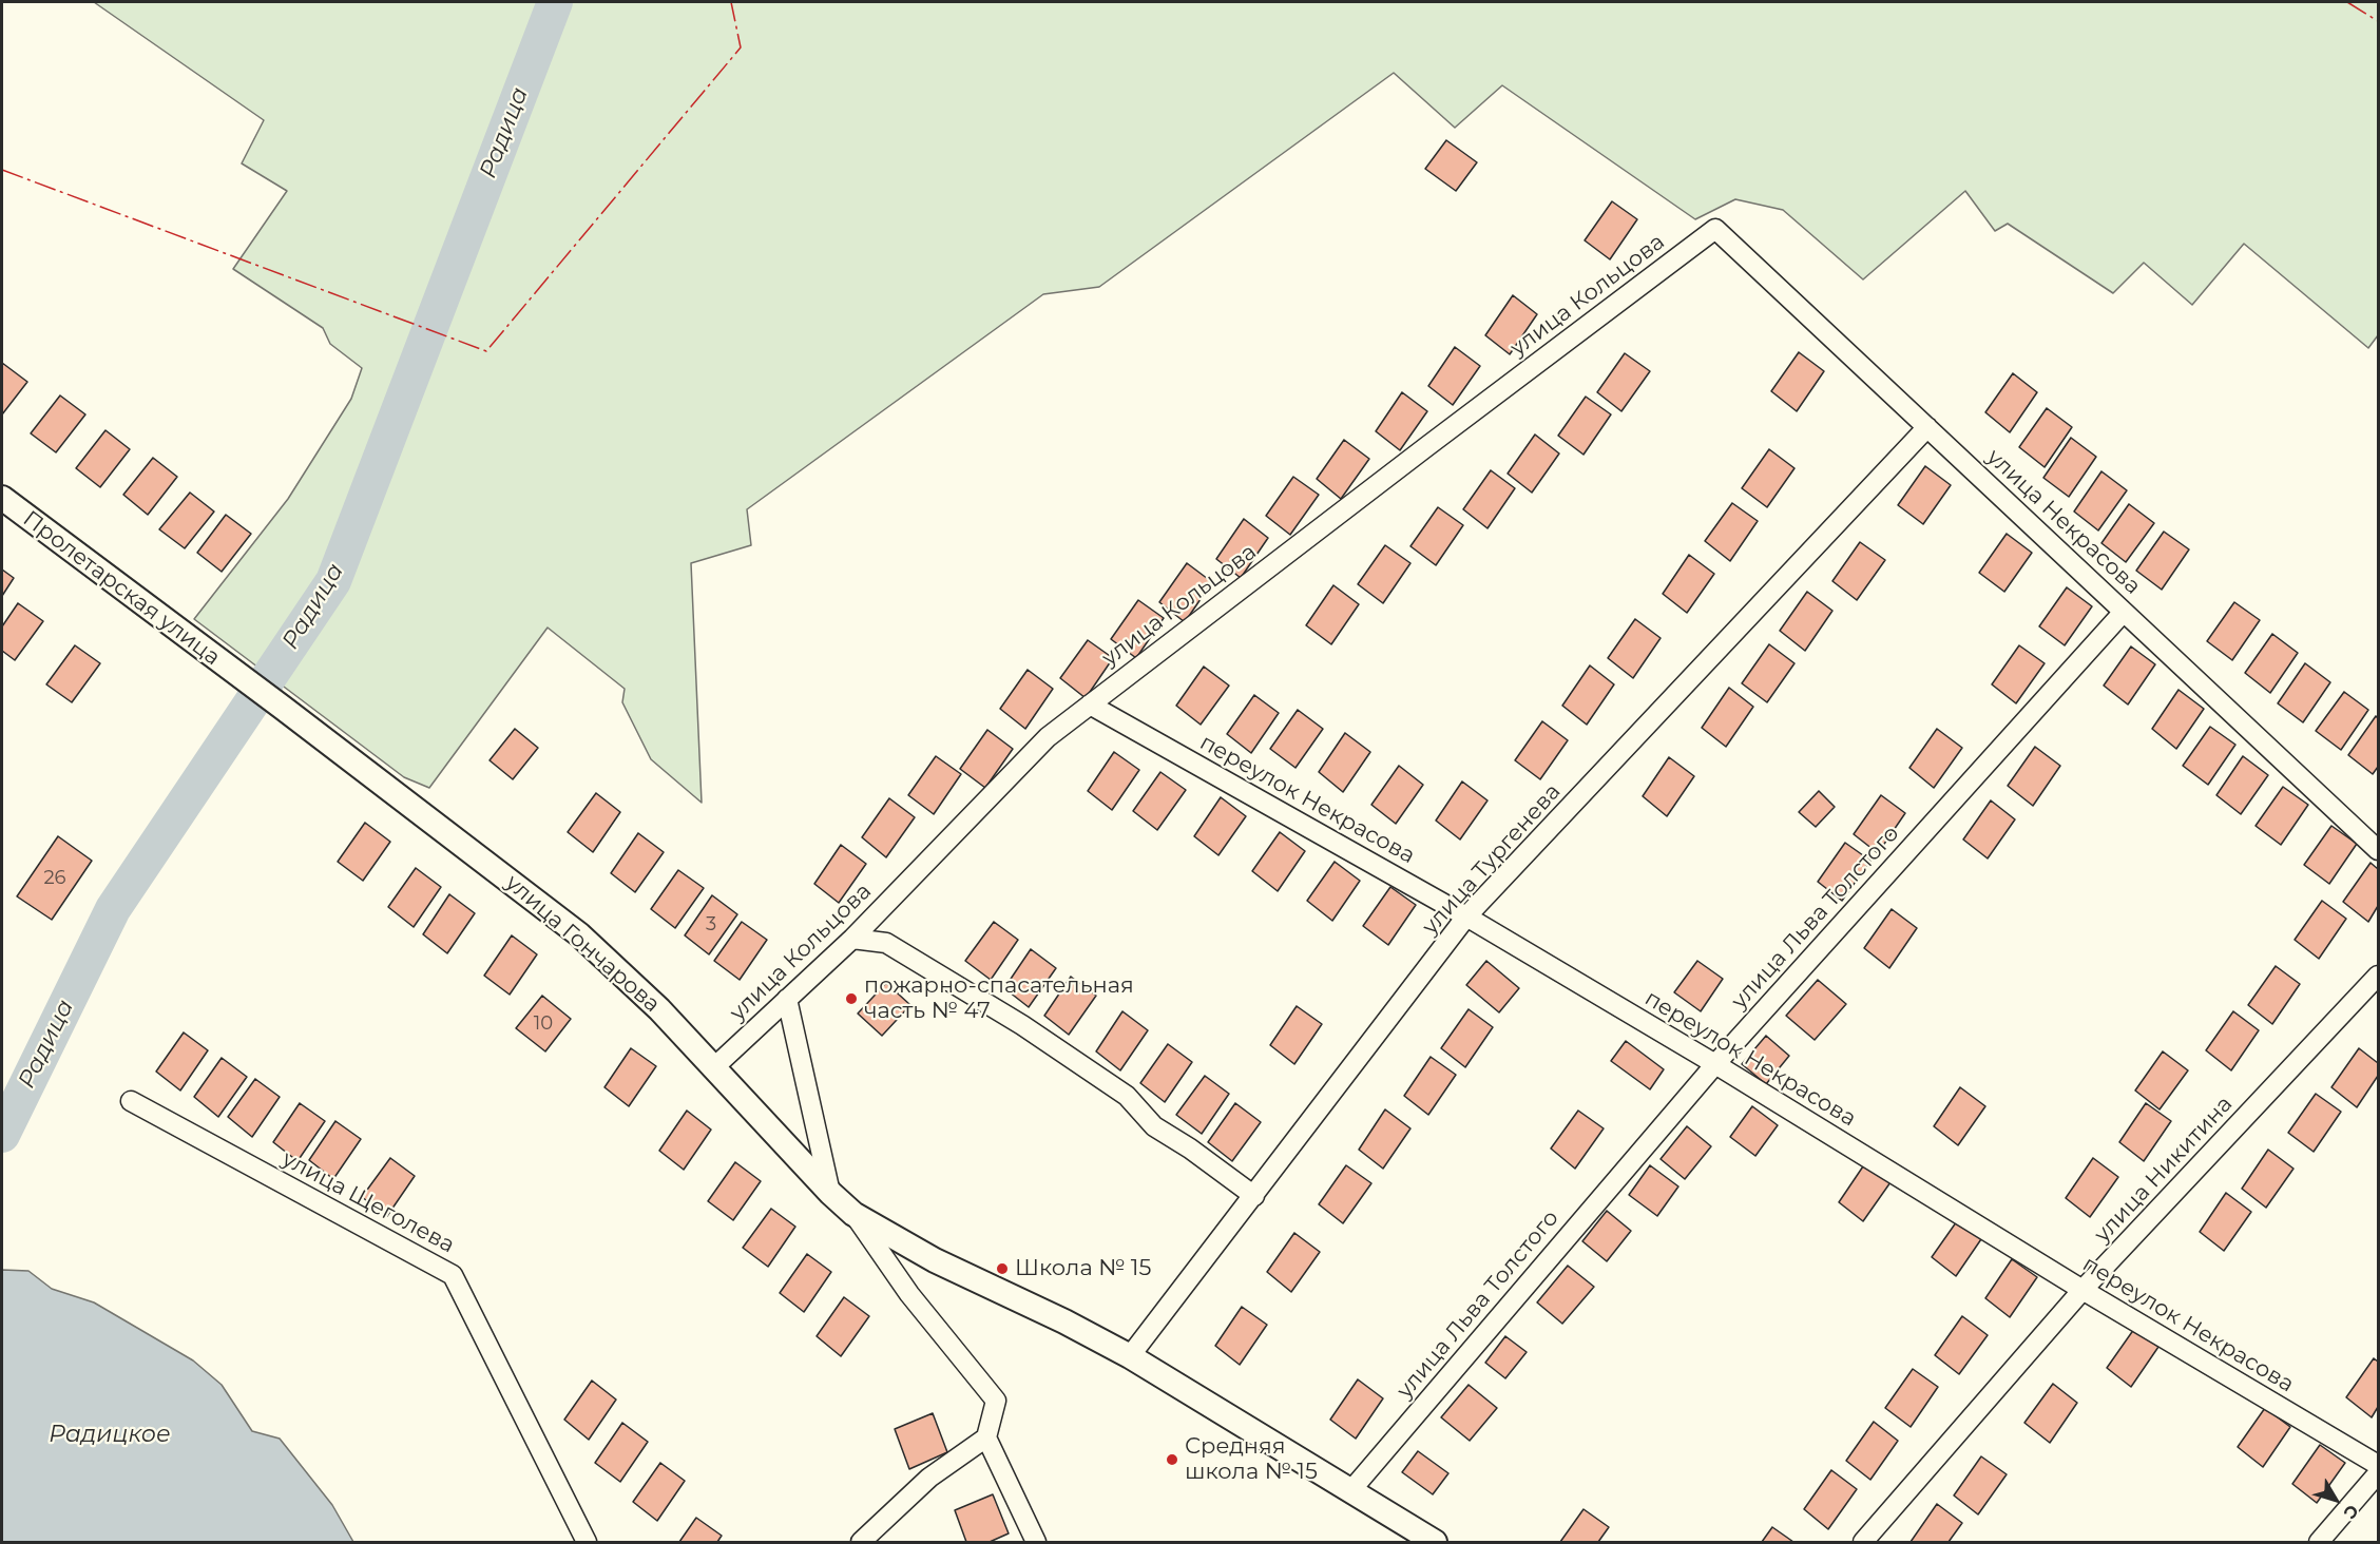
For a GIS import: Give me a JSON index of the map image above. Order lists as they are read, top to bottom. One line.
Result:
{"streets":{"street":["улица Кольцова","улица Некрасова","Пролетарская улица","переулок Некрасова","улица Тургенева","улица Льва Толстого","улица Гончарова","улица Никитина","улица Щеголева"]},"crossings":[["улица Кольцова","улица Некрасова"],["улица Кольцова","переулок Некрасова"],["улица Кольцова","улица Гончарова"],["улица Некрасова","улица Тургенева"],["улица Некрасова","улица Льва Толстого"],["Пролетарская улица","улица Гончарова"],["переулок Некрасова","улица Тургенева"],["переулок Некрасова","улица Льва Толстого"],["переулок Некрасова","улица Никитина"],["улица Тургенева","улица Гончарова"],["улица Льва Толстого","улица Гончарова"]],"water":["Радица","Радицкое"],"places":["пожарно-спасательная часть № 47","Школа № 15","Средняя школа № 15"],"house_numbers":["26","3","10"],"north":"bottom right"}
